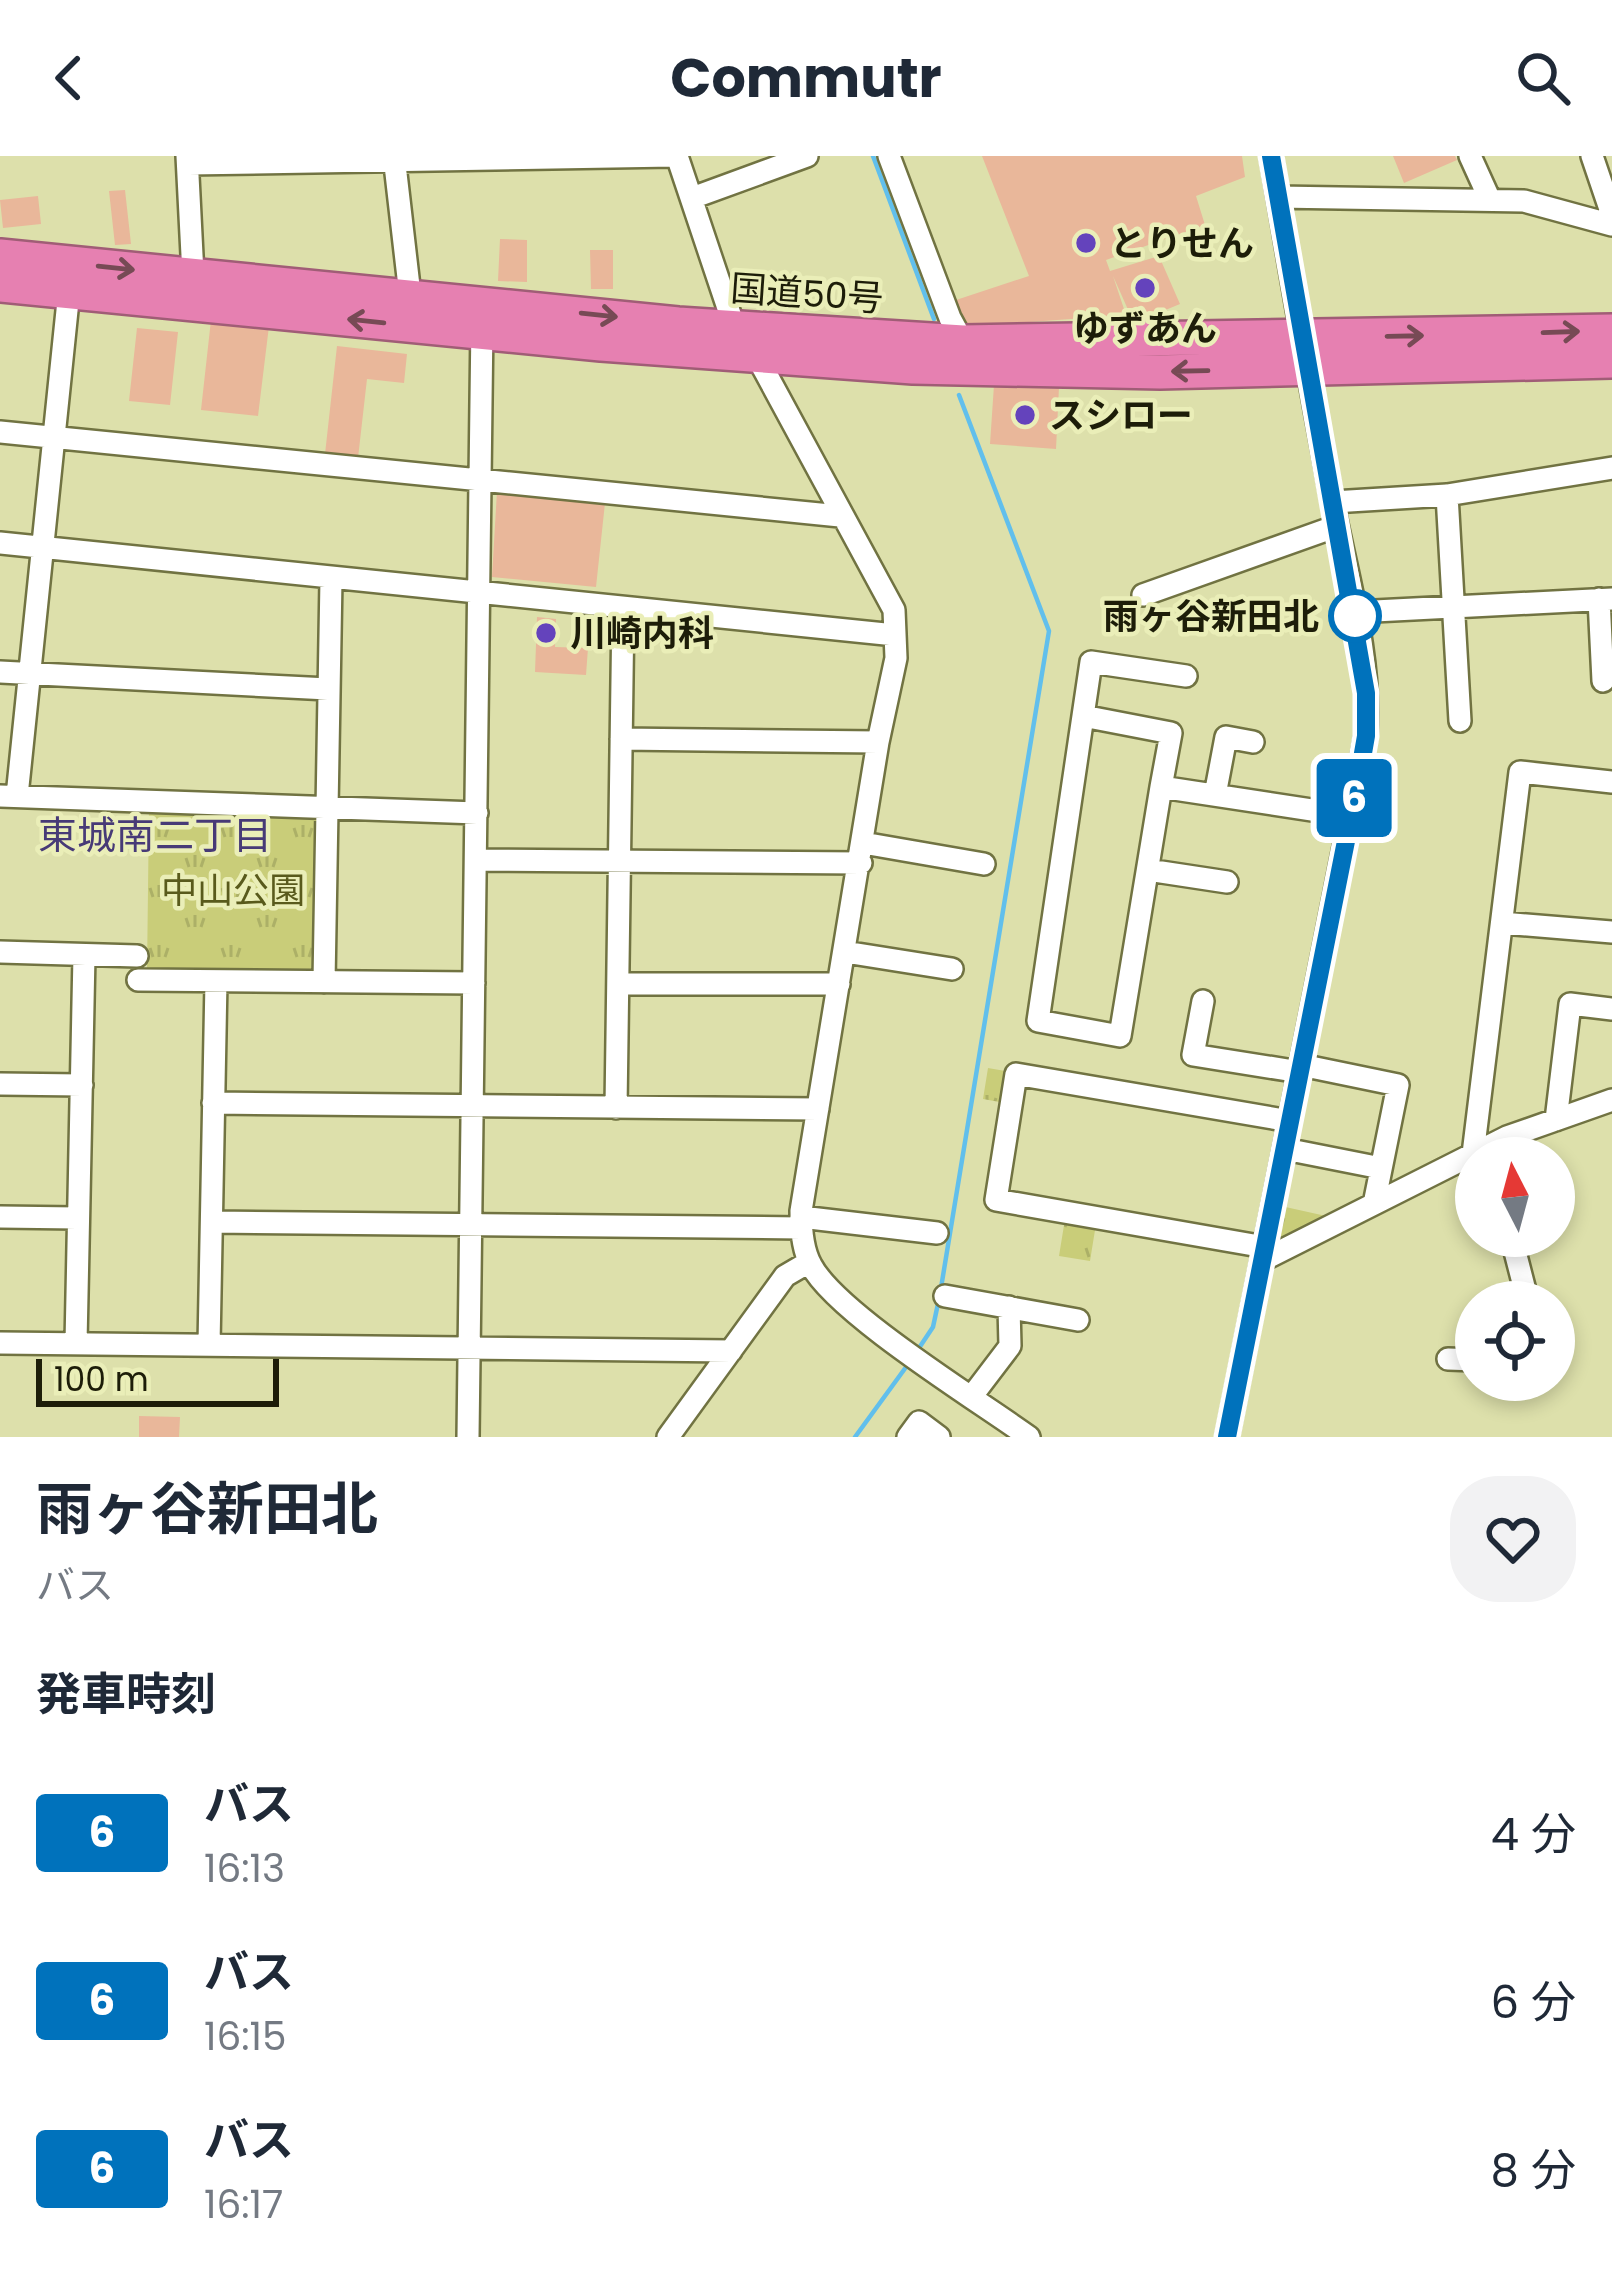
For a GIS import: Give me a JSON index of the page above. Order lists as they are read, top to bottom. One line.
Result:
{"streets":{"highway":["国道50号"]},"districts":["東城南二丁目"],"parks":["中山公園"],"places":["とりせん","ゆずあん","スシロー","雨ヶ谷新田北","川崎内科"],"lines":["bus line 6"],"scale_bar":"100 m","north":"top","page":{"header":"Commutr","on_map":"6","scale":"100 m","heading":[["雨ヶ谷新田北","バス"],"発車時刻"],"list":[{"mark":"6","name":"バス","note":"16:13","value":"4 分"},{"mark":"6","name":"バス","note":"16:15","value":"6 分"},{"mark":"6","name":"バス","note":"16:17","value":"8 分"}]}}
